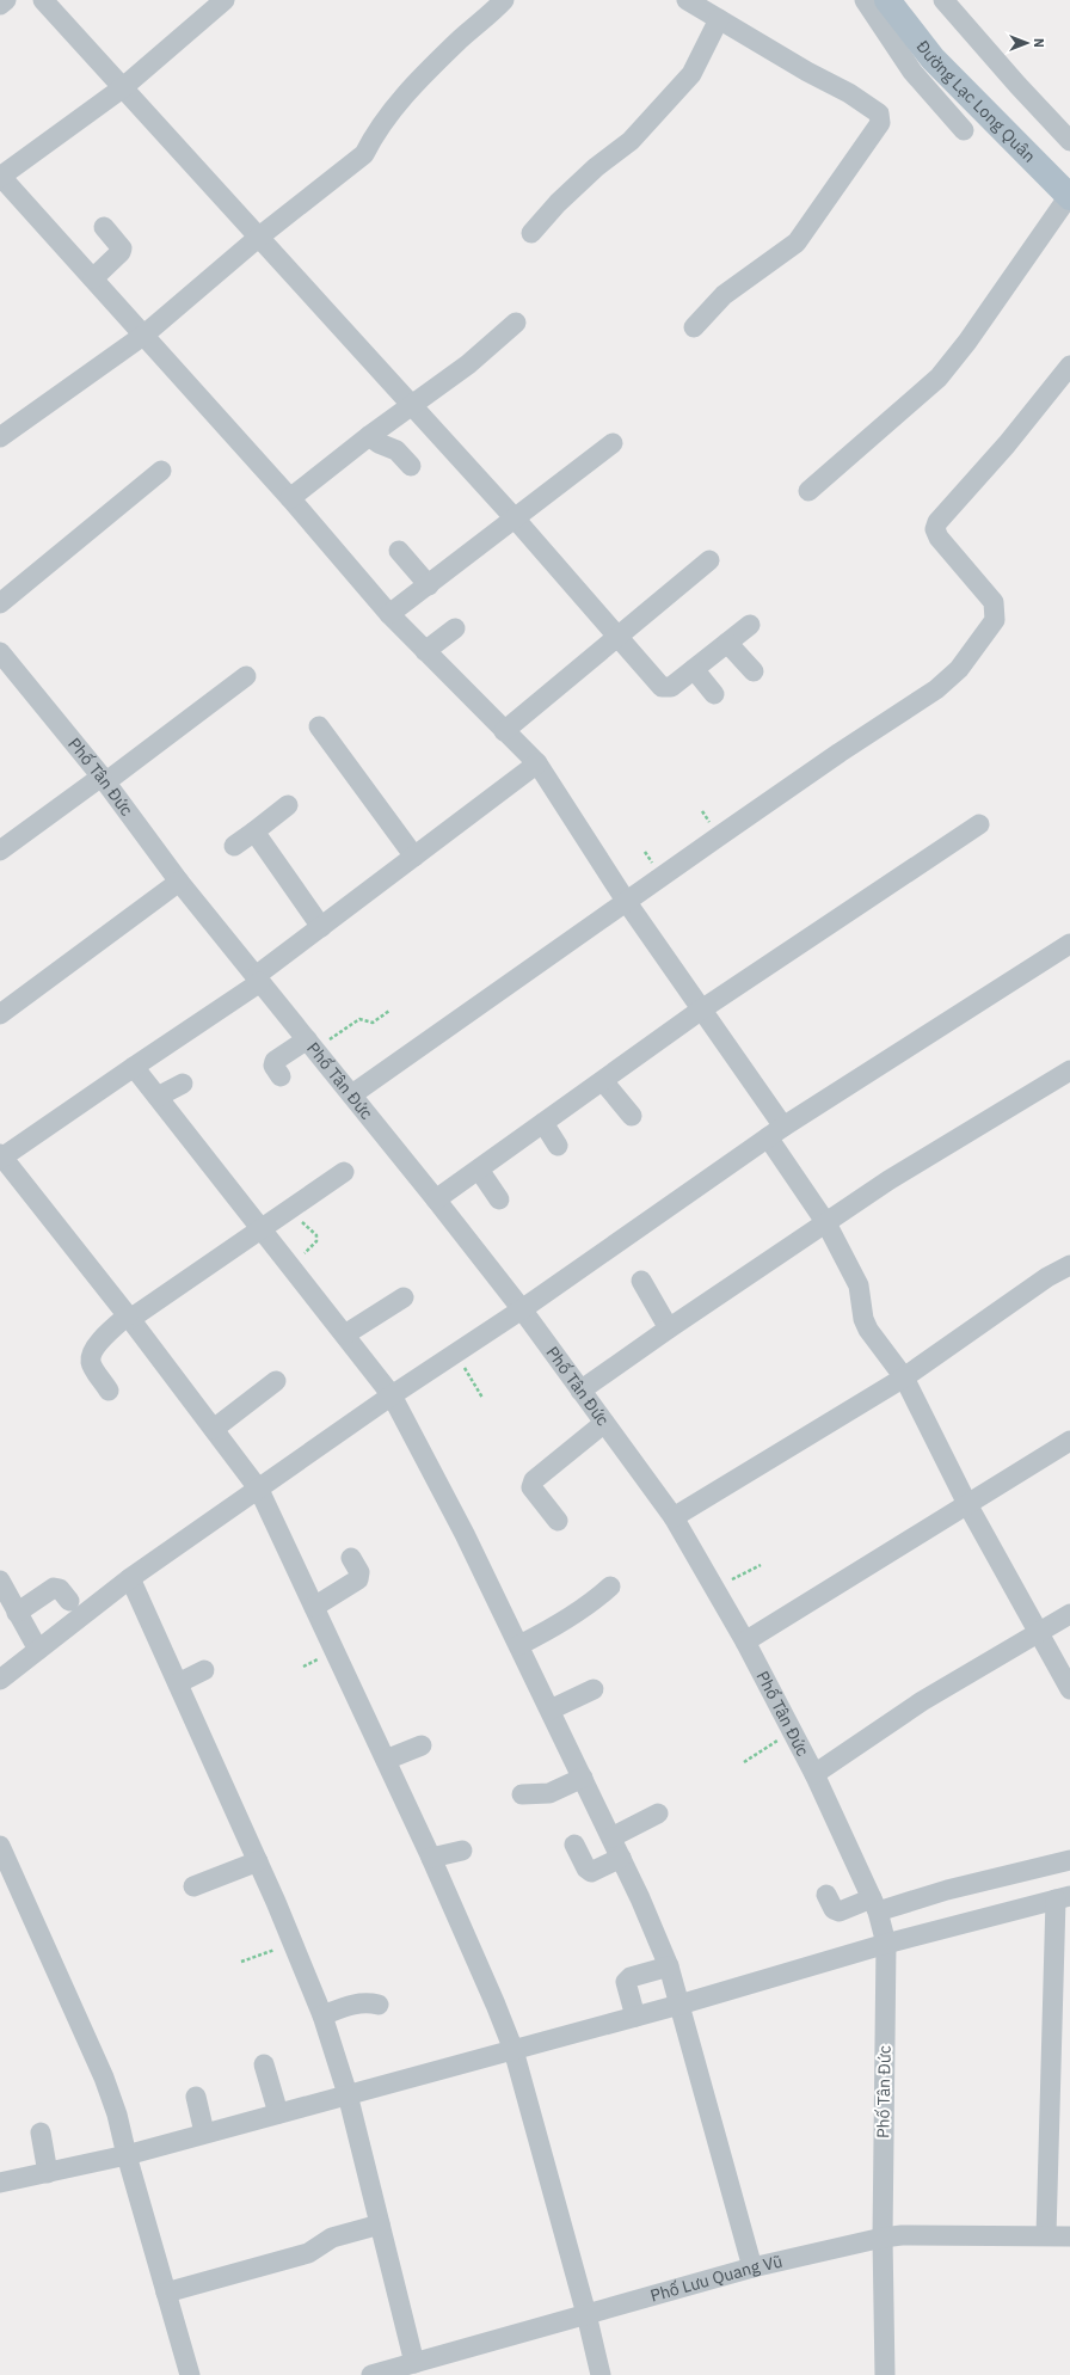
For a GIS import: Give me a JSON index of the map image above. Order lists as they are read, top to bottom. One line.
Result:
{"streets":{"main road":["Đường Lạc Long Quân"],"street":["Phố Tân Đức","Phố Lưu Quang Vũ"]},"crossings":[["Phố Tân Đức","Phố Lưu Quang Vũ"]],"north":"right"}
